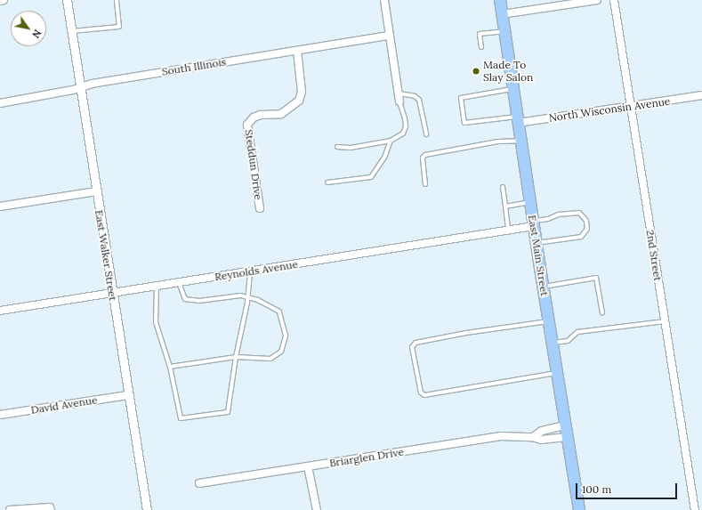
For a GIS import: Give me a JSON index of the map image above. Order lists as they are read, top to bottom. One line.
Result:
{"streets":{"main road":["East Main Street"],"street":["South Illinois","North Wisconsin Avenue","Steddun Drive","East Walker Street","2nd Street","Reynolds Avenue","David Avenue","Briarglen Drive"]},"crossings":[["South Illinois","Steddun Drive"],["South Illinois","East Walker Street"],["North Wisconsin Avenue","East Main Street"],["North Wisconsin Avenue","2nd Street"],["East Walker Street","Reynolds Avenue"],["East Walker Street","David Avenue"],["East Main Street","Reynolds Avenue"],["East Main Street","Briarglen Drive"]],"places":["Made To Slay Salon"],"scale_bar":"100 m","north":"bottom right"}
